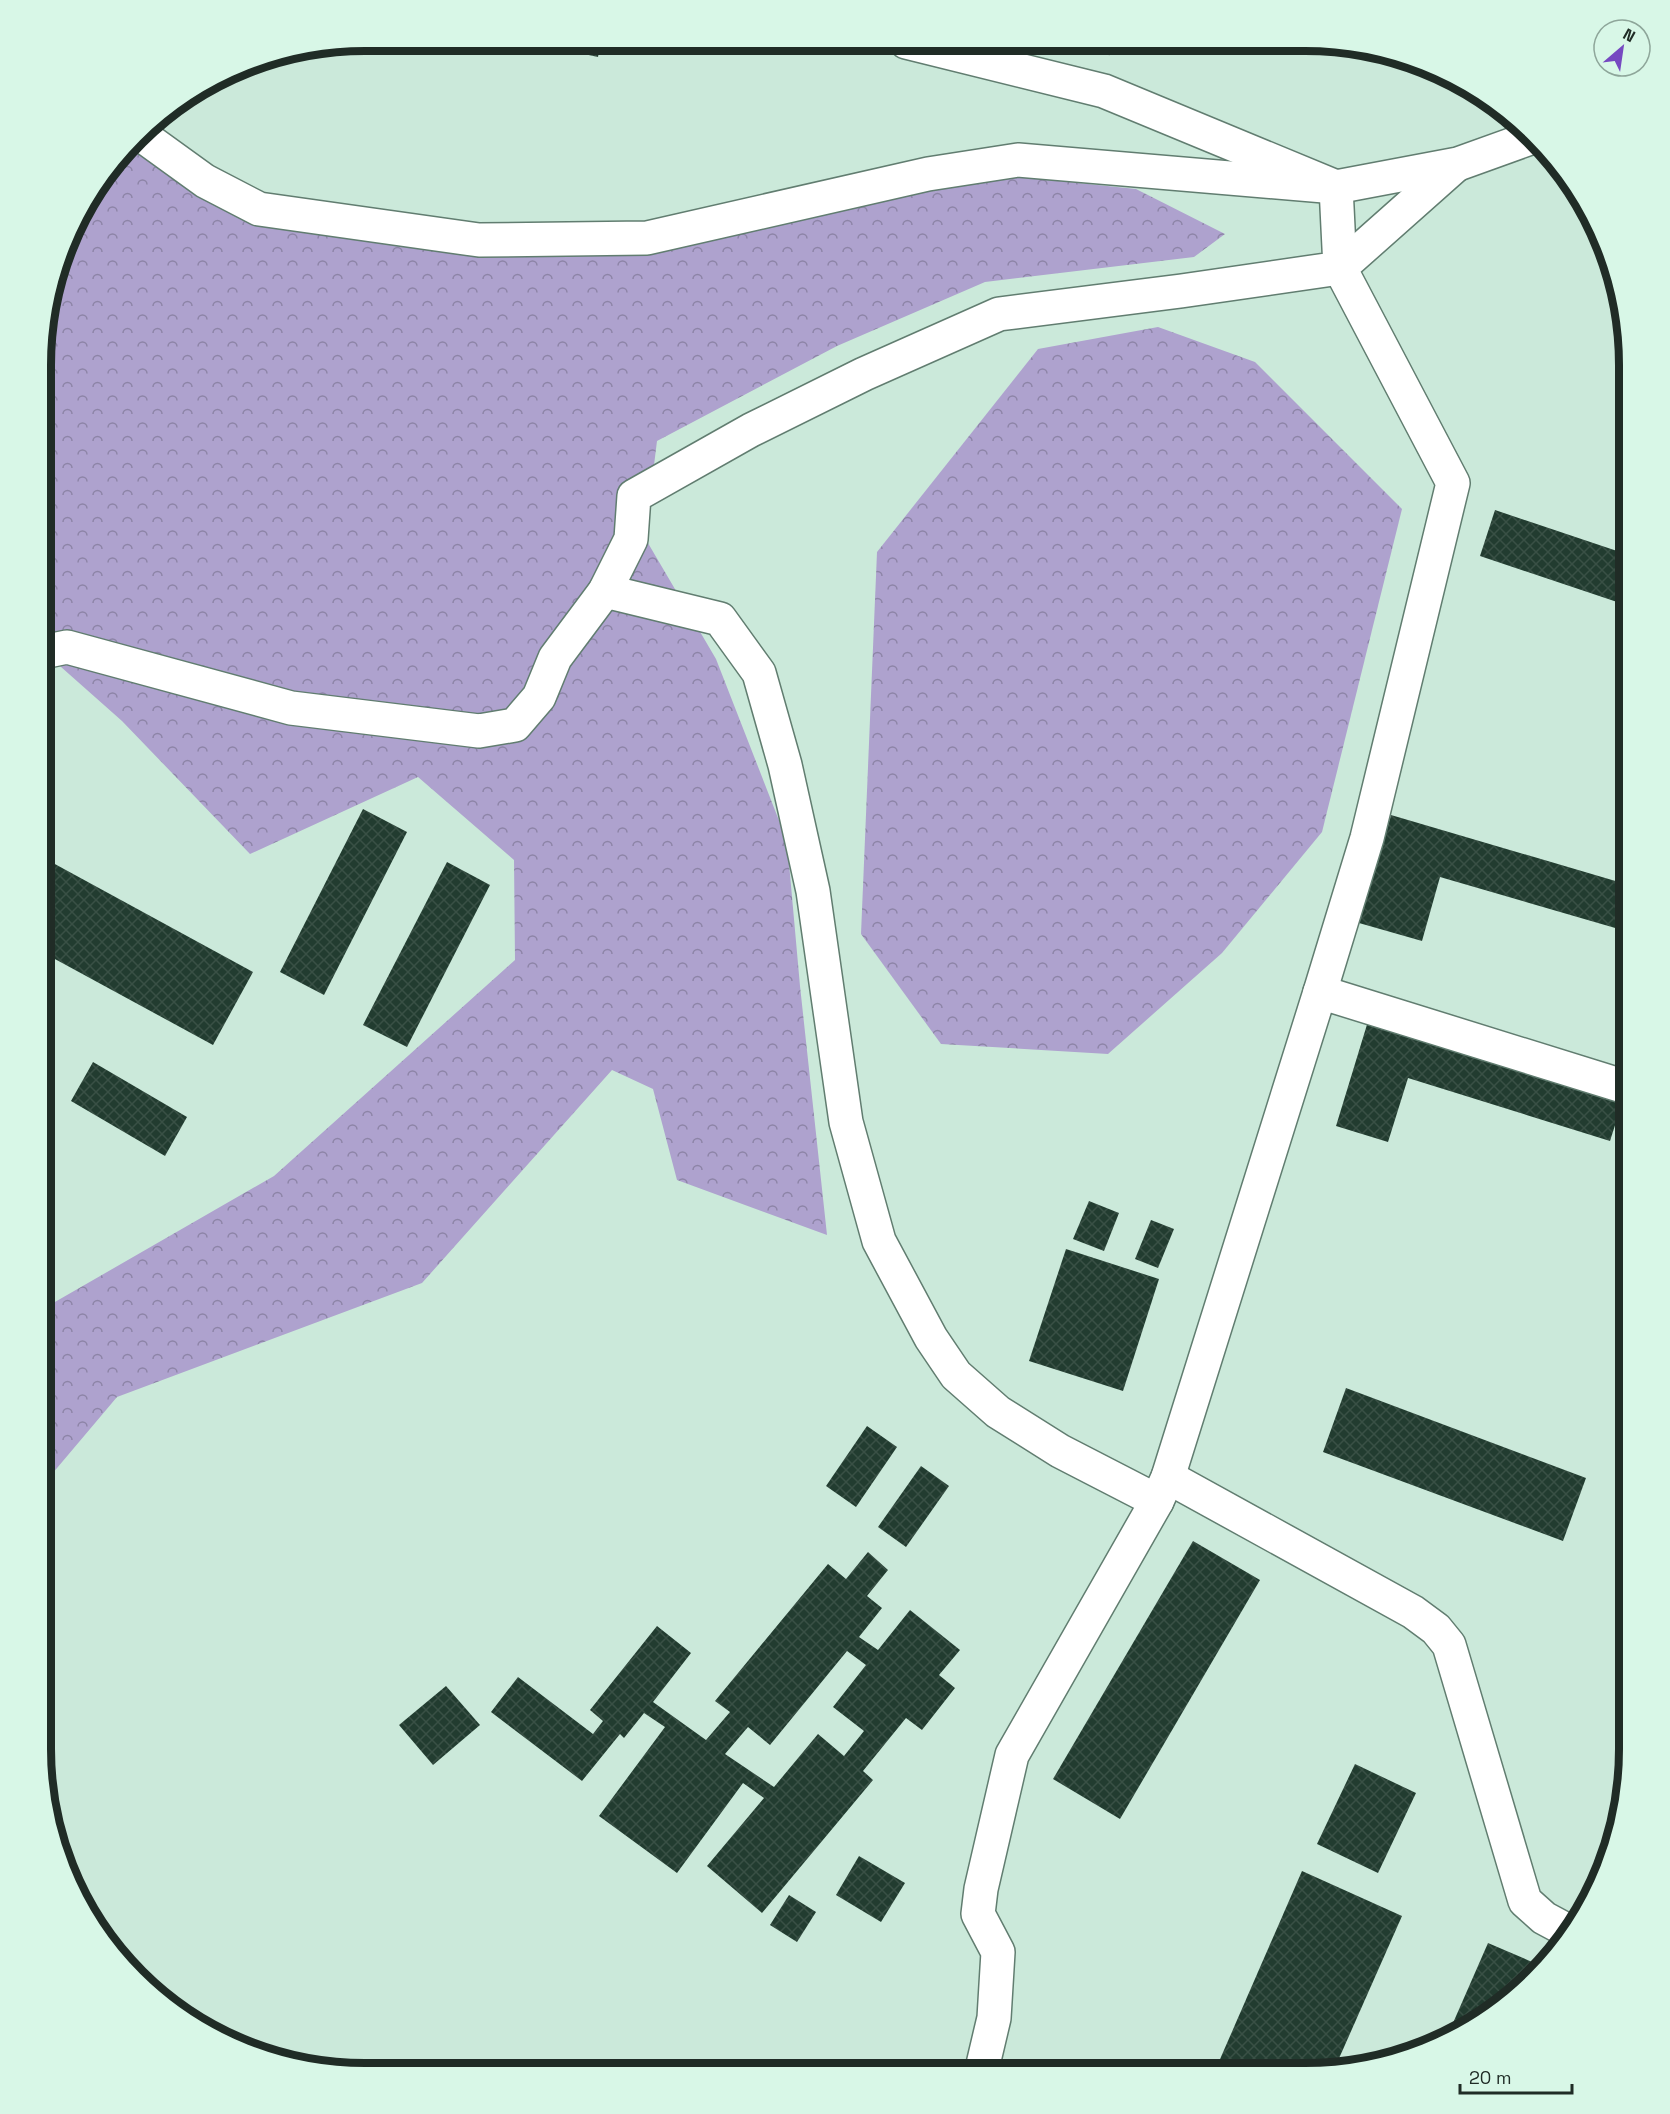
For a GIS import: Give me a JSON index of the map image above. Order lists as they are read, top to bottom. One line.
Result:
{"scale_bar":"20 m","north":"top right"}
